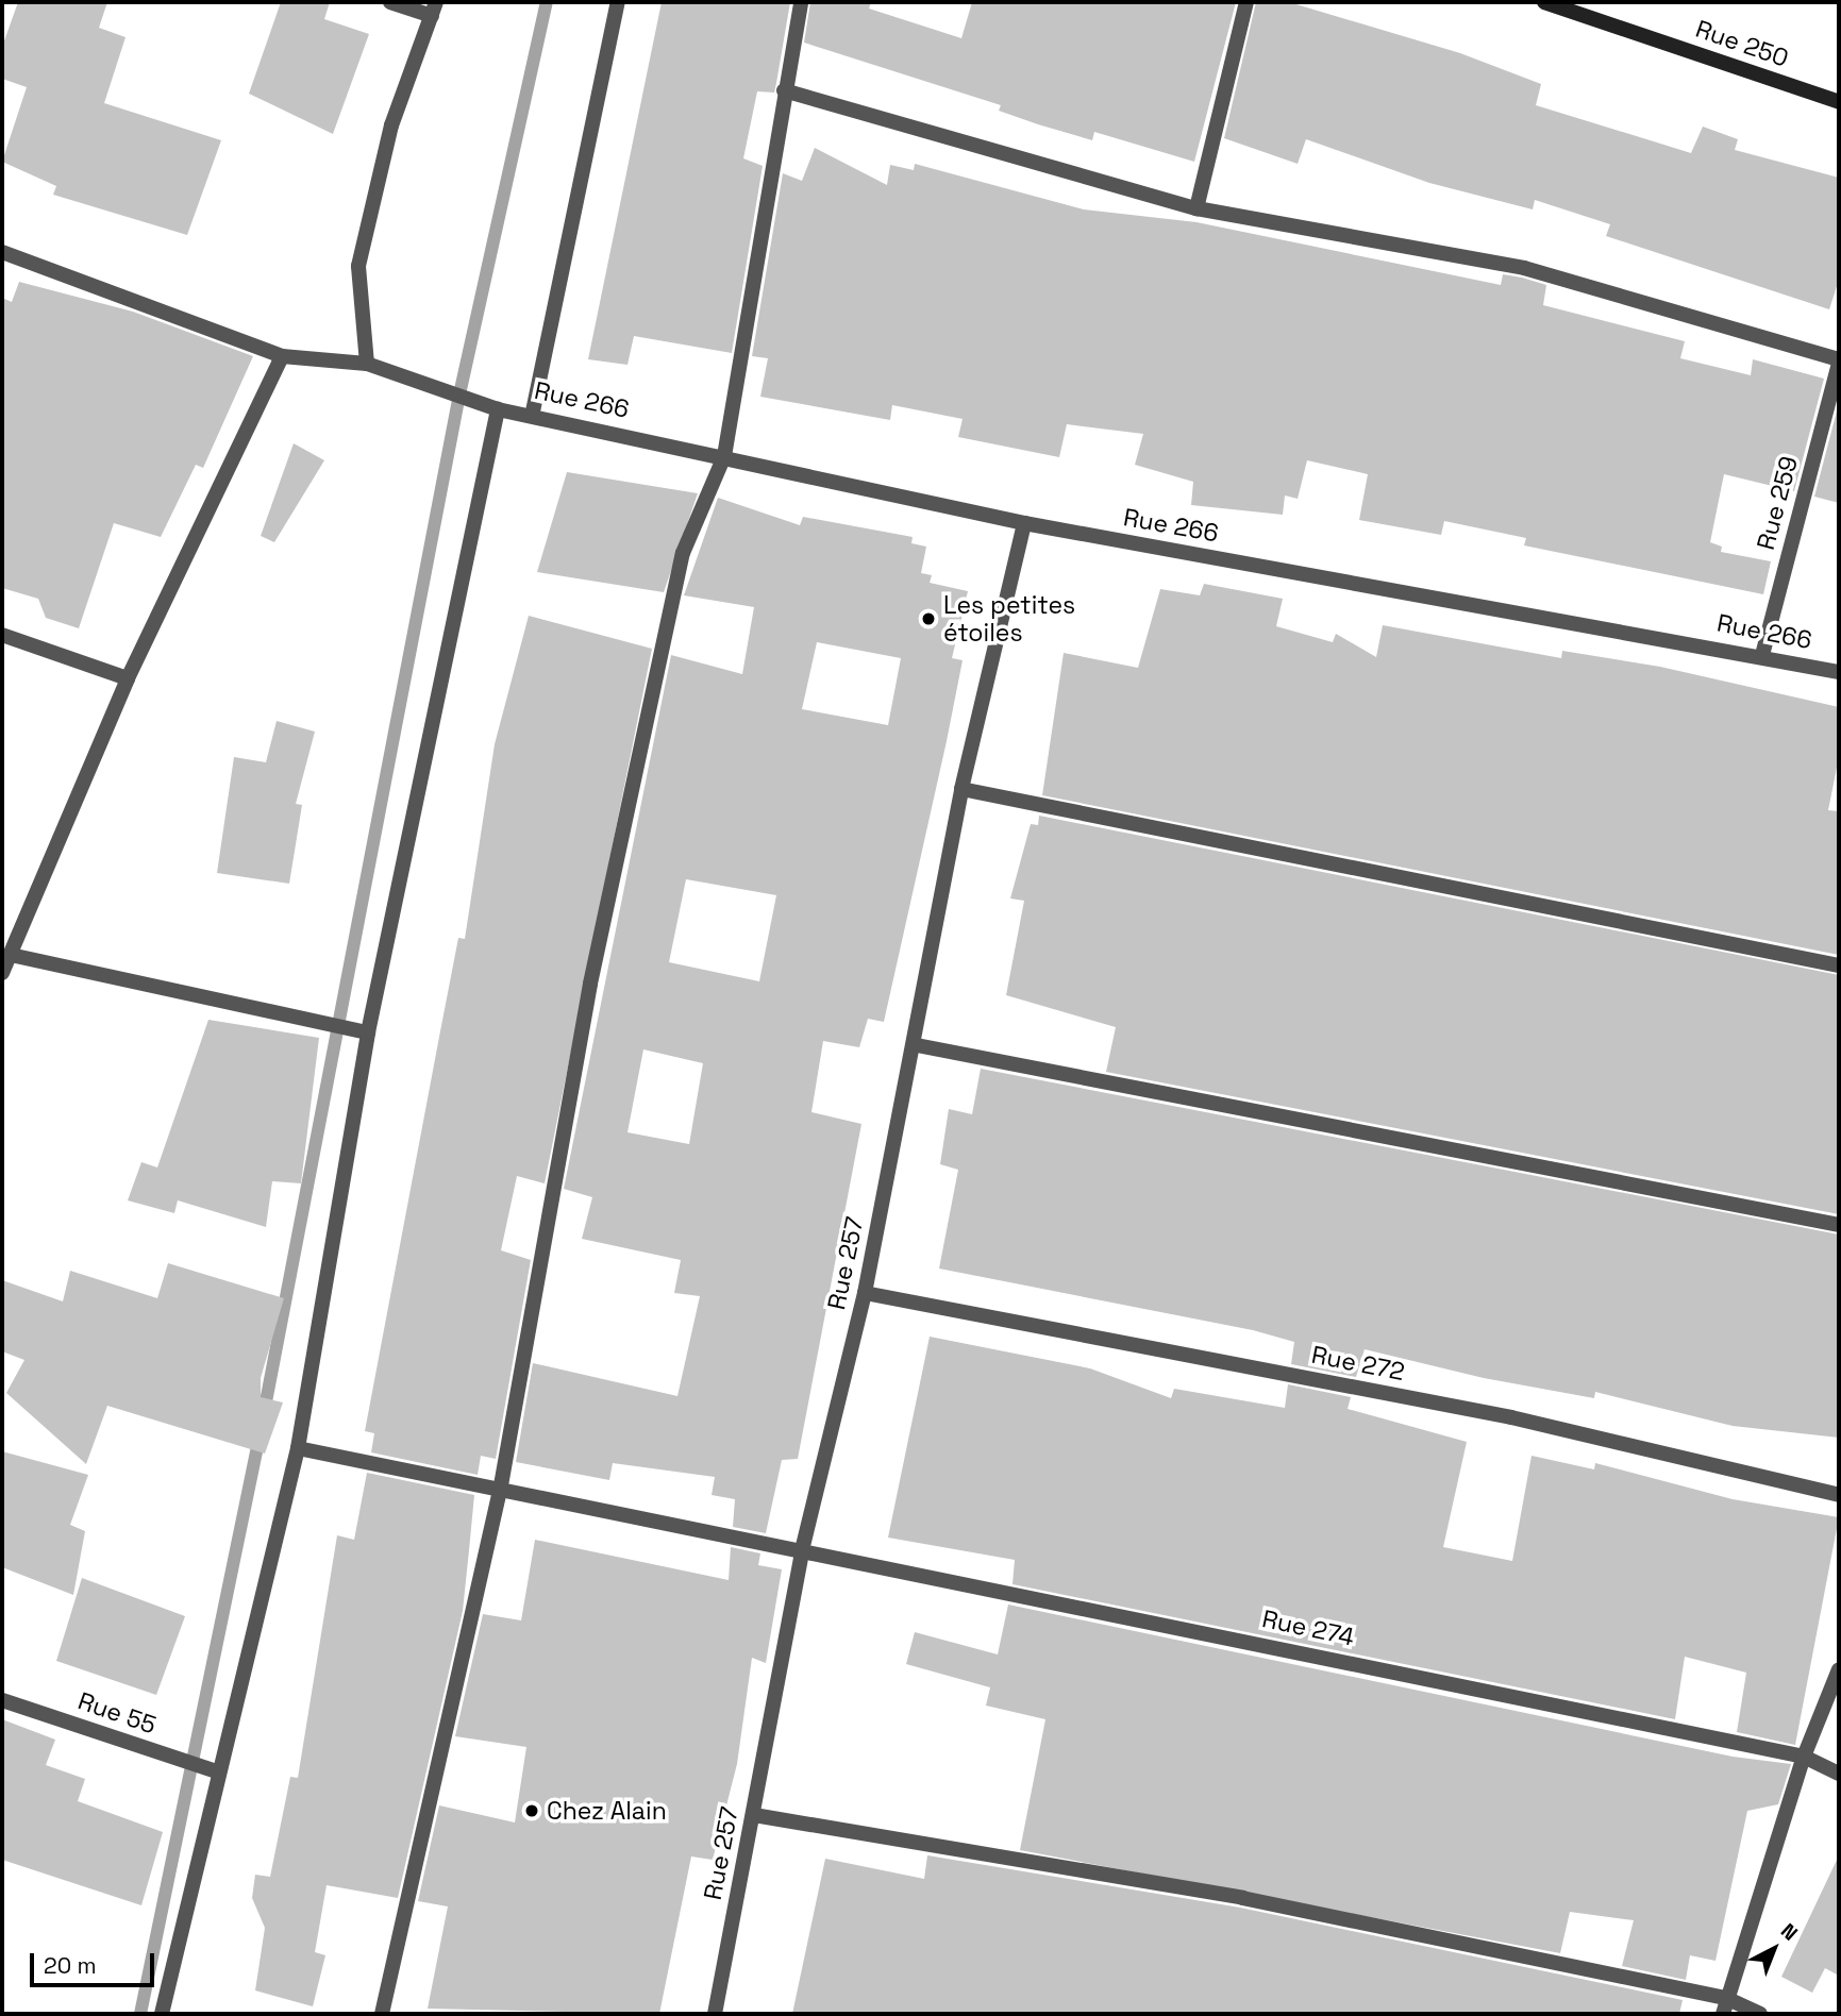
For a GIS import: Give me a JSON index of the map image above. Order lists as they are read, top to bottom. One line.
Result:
{"streets":{"street":["Rue 250","Rue 266","Rue 259","Rue 257","Rue 272","Rue 274","Rue 55"]},"crossings":[["Rue 266","Rue 259"],["Rue 266","Rue 257"],["Rue 257","Rue 272"],["Rue 257","Rue 274"]],"places":["Les petites étoiles","Chez Alain"],"scale_bar":"20 m","north":"top right"}
